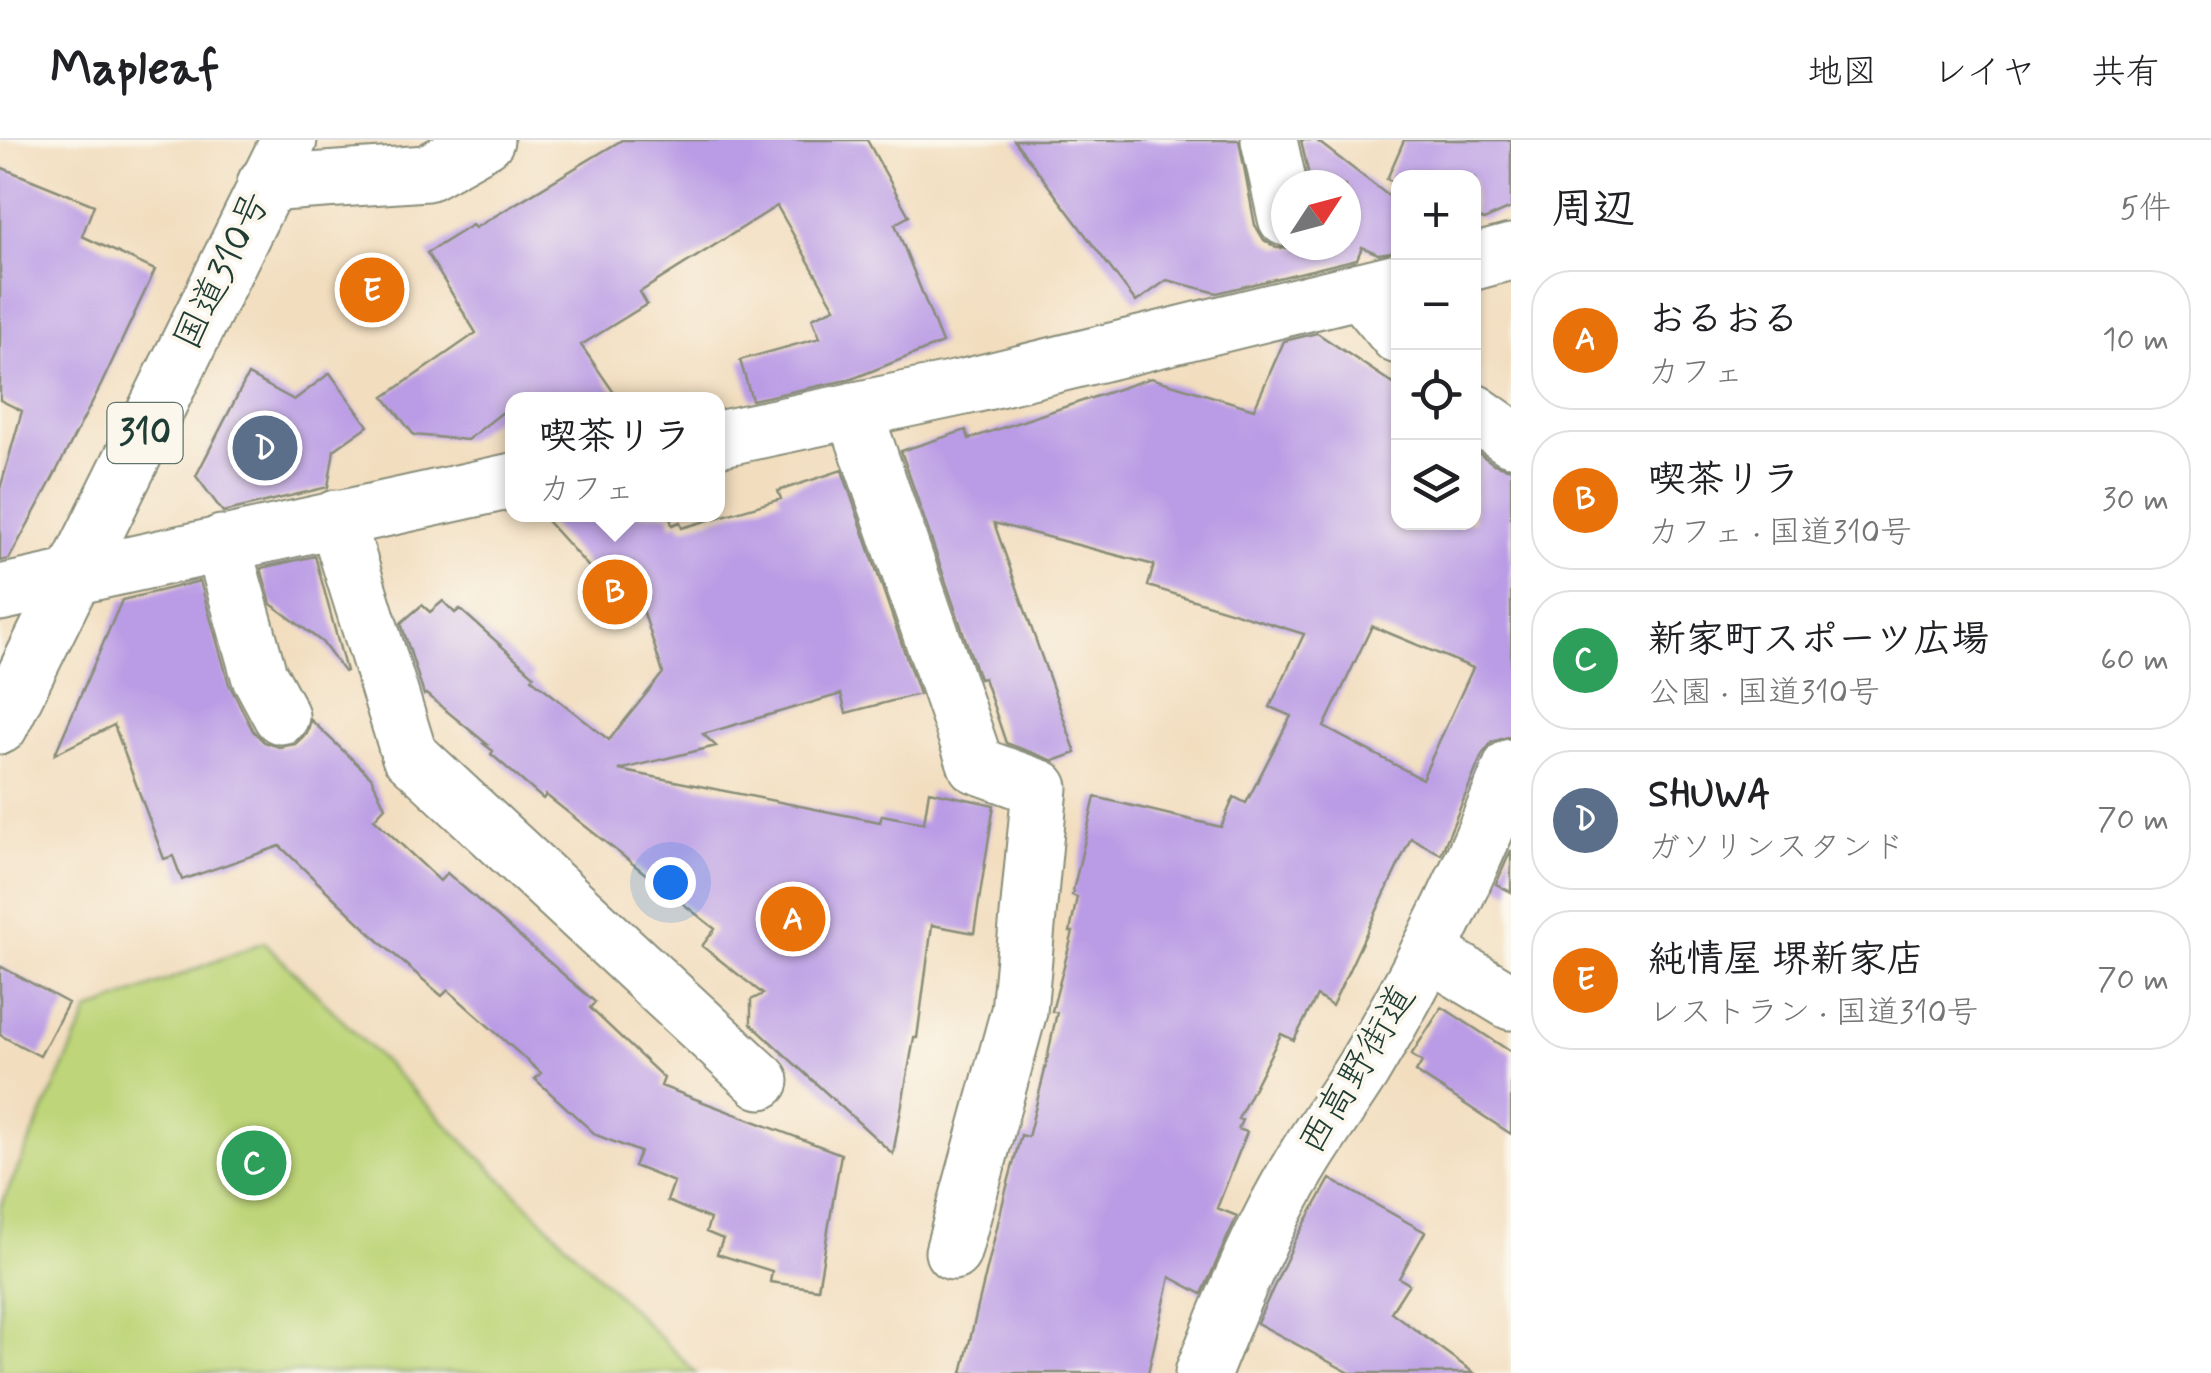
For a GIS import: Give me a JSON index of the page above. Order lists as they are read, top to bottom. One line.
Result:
{"streets":{"main road":["国道310号","310","西高野街道"]},"north":"top right","page":{"header":"Mapleaf","nav":["地図","レイヤ","共有"],"heading":["周辺","5件"],"map_buttons":["+","−"],"pins":["E","D","B","A","C"],"list":[{"mark":"A","name":"おるおる","note":"カフェ","value":"10 m"},{"mark":"B","name":"喫茶リラ","note":"カフェ · 国道310号","value":"30 m"},{"mark":"C","name":"新家町スポーツ広場","note":"公園 · 国道310号","value":"60 m"},{"mark":"D","name":"SHUWA","note":"ガソリンスタンド","value":"70 m"},{"mark":"E","name":"純情屋 堺新家店","note":"レストラン · 国道310号","value":"70 m"}],"popup":["喫茶リラ","カフェ"]}}
